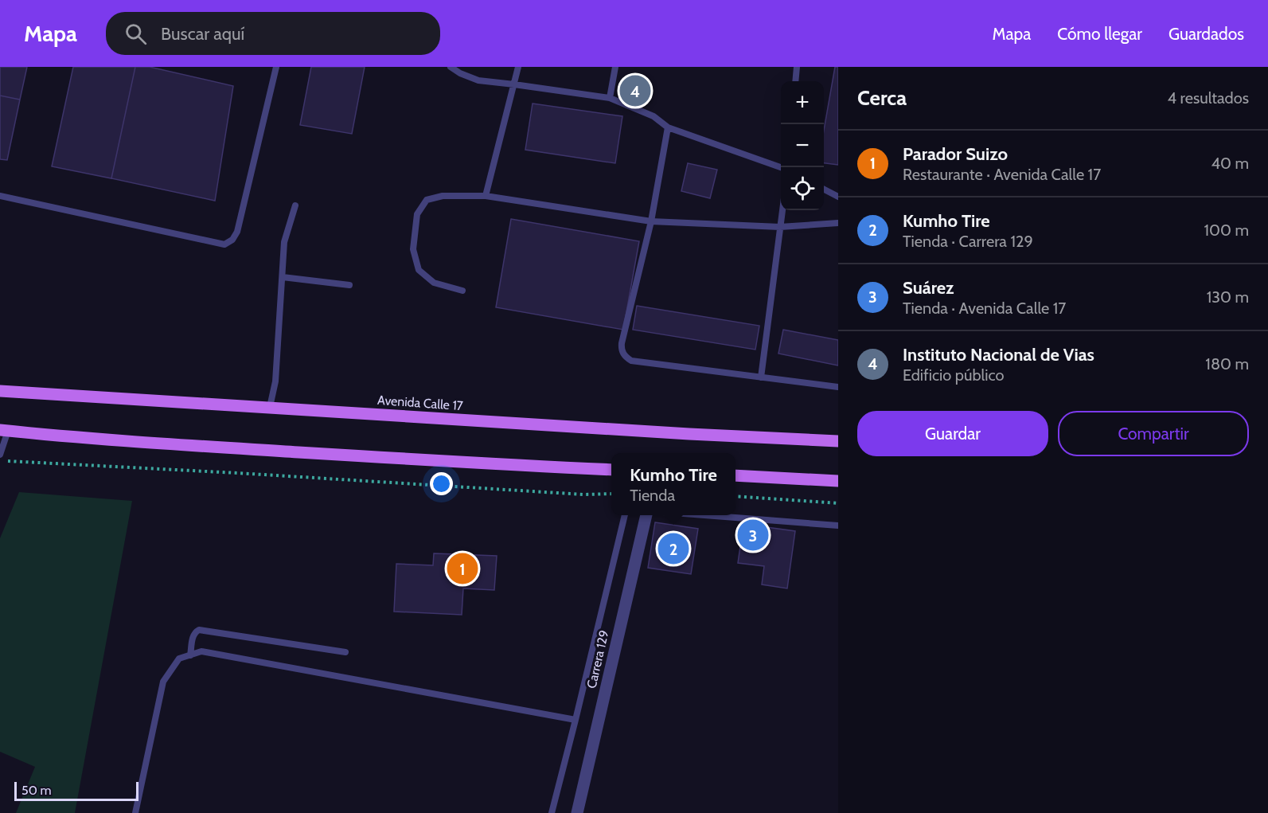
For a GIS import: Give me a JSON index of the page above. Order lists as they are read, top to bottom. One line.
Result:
{"streets":{"main road":["Avenida Calle 17"],"street":["Carrera 129"]},"scale_bar":"50 m","page":{"header":"Mapa","search":"Buscar aquí","nav":["Mapa","Cómo llegar","Guardados"],"heading":["Cerca","4 resultados"],"pins":["4","3","2","1"],"map_buttons":["+","−"],"list":[{"mark":"1","name":"Parador Suizo","note":"Restaurante · Avenida Calle 17","value":"40 m"},{"mark":"2","name":"Kumho Tire","note":"Tienda · Carrera 129","value":"100 m"},{"mark":"3","name":"Suárez","note":"Tienda · Avenida Calle 17","value":"130 m"},{"mark":"4","name":"Instituto Nacional de Vias","note":"Edificio público","value":"180 m"}],"buttons":["Guardar","Compartir"],"popup":["Kumho Tire","Tienda"],"scale":"50 m"}}
